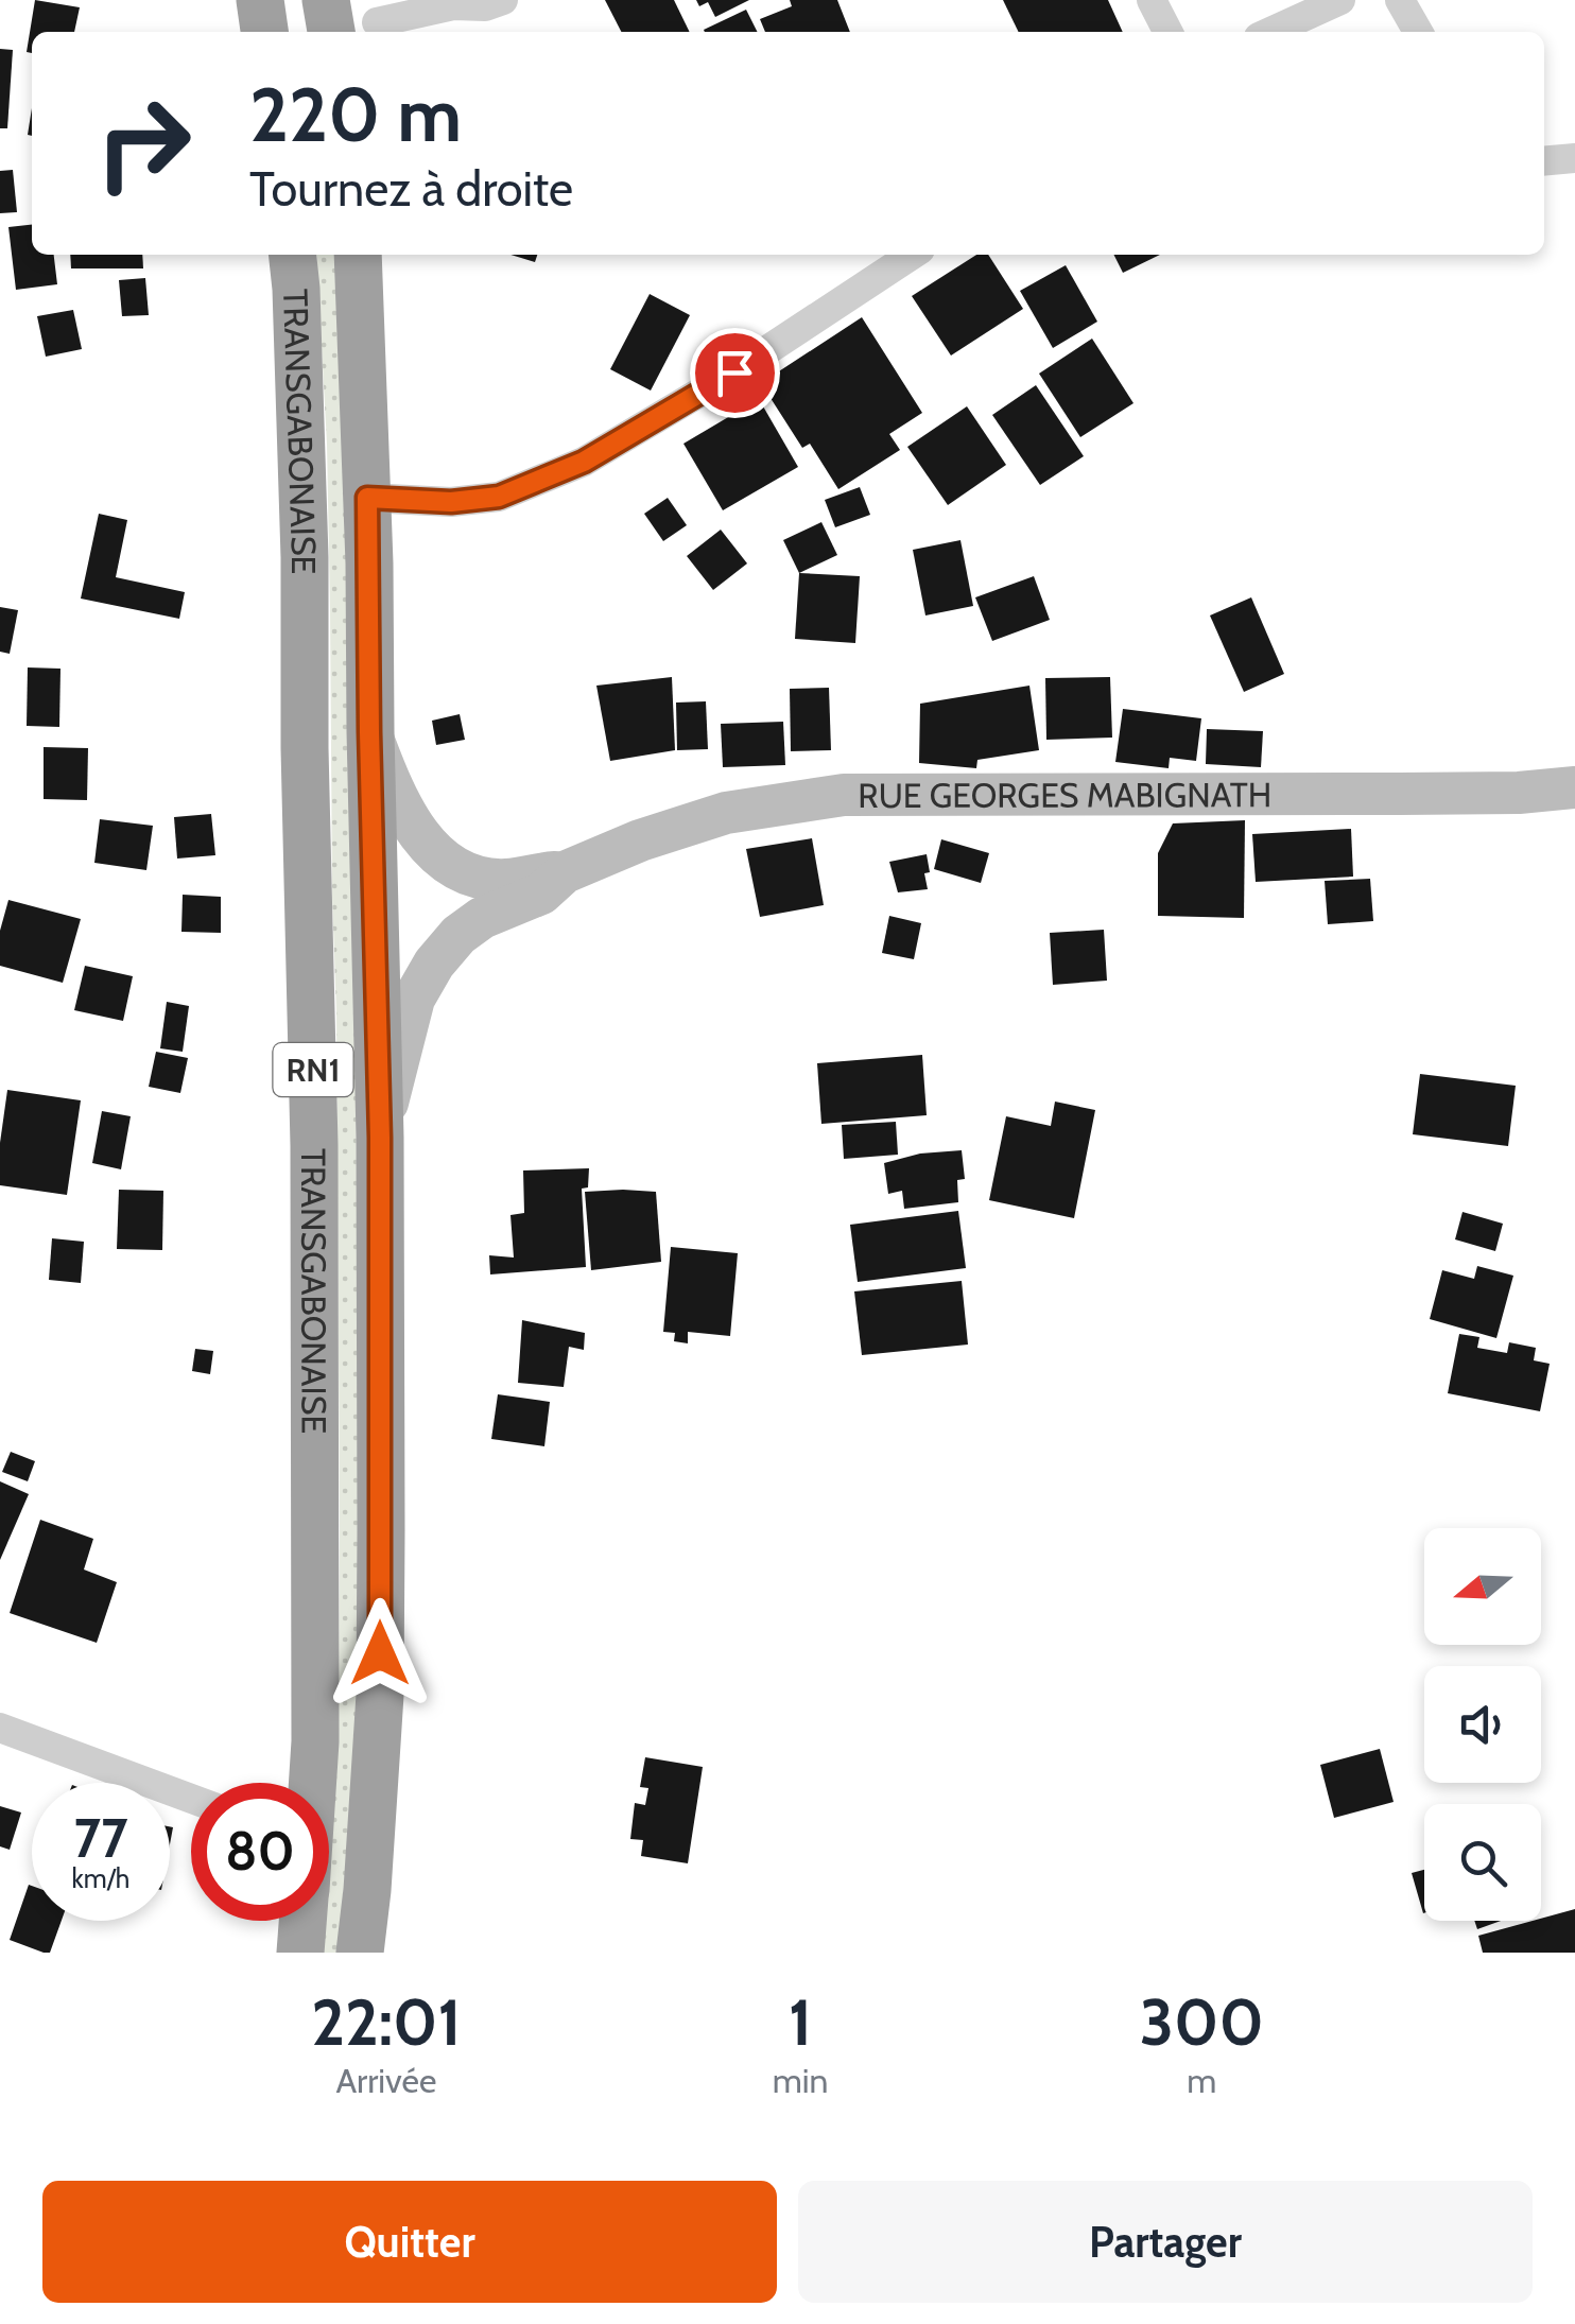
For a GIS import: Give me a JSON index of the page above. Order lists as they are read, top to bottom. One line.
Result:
{"streets":{"highway":["TRANSGABONAISE","RN1"],"main road":["RUE GEORGES MABIGNATH"]},"north":"left","page":{"turn":["220 m","Tournez à droite"],"speed":"77 km/h","limit":"80","eta":["22:01","Arrivée","1","min","300","m"],"buttons":["Quitter","Partager"]}}
